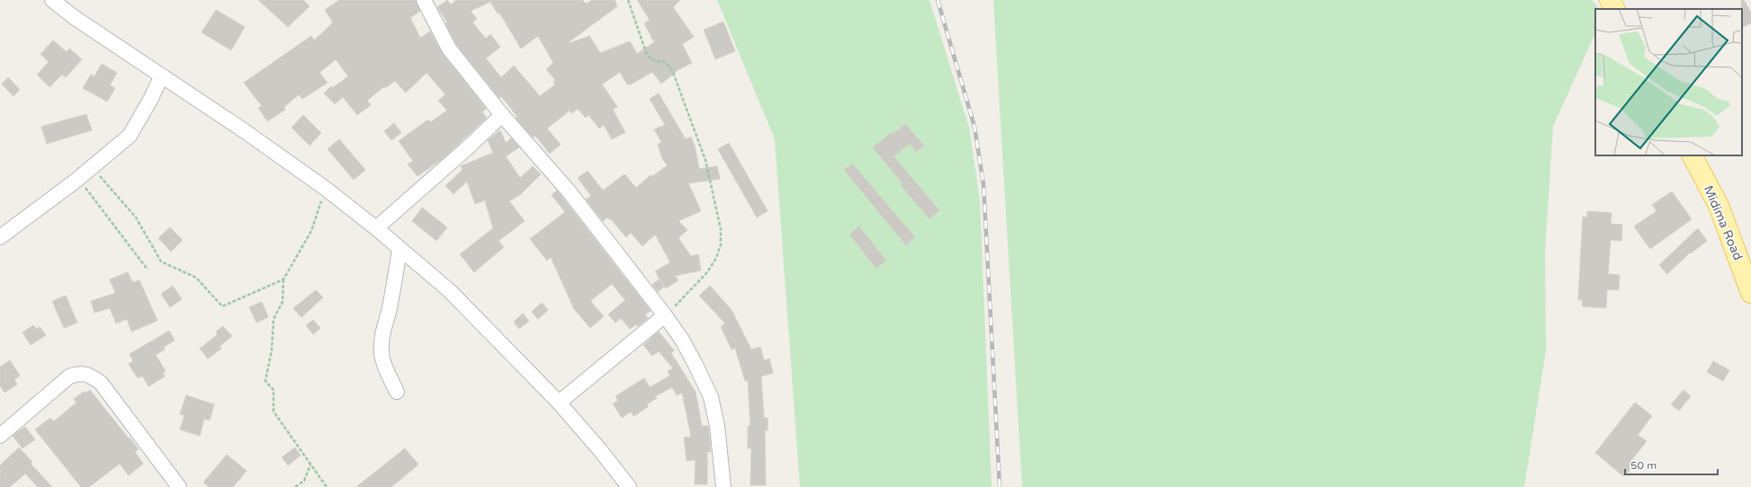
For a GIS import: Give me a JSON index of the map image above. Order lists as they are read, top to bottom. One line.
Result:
{"streets":{"main road":["Midima Road"]},"scale_bar":"50 m"}
